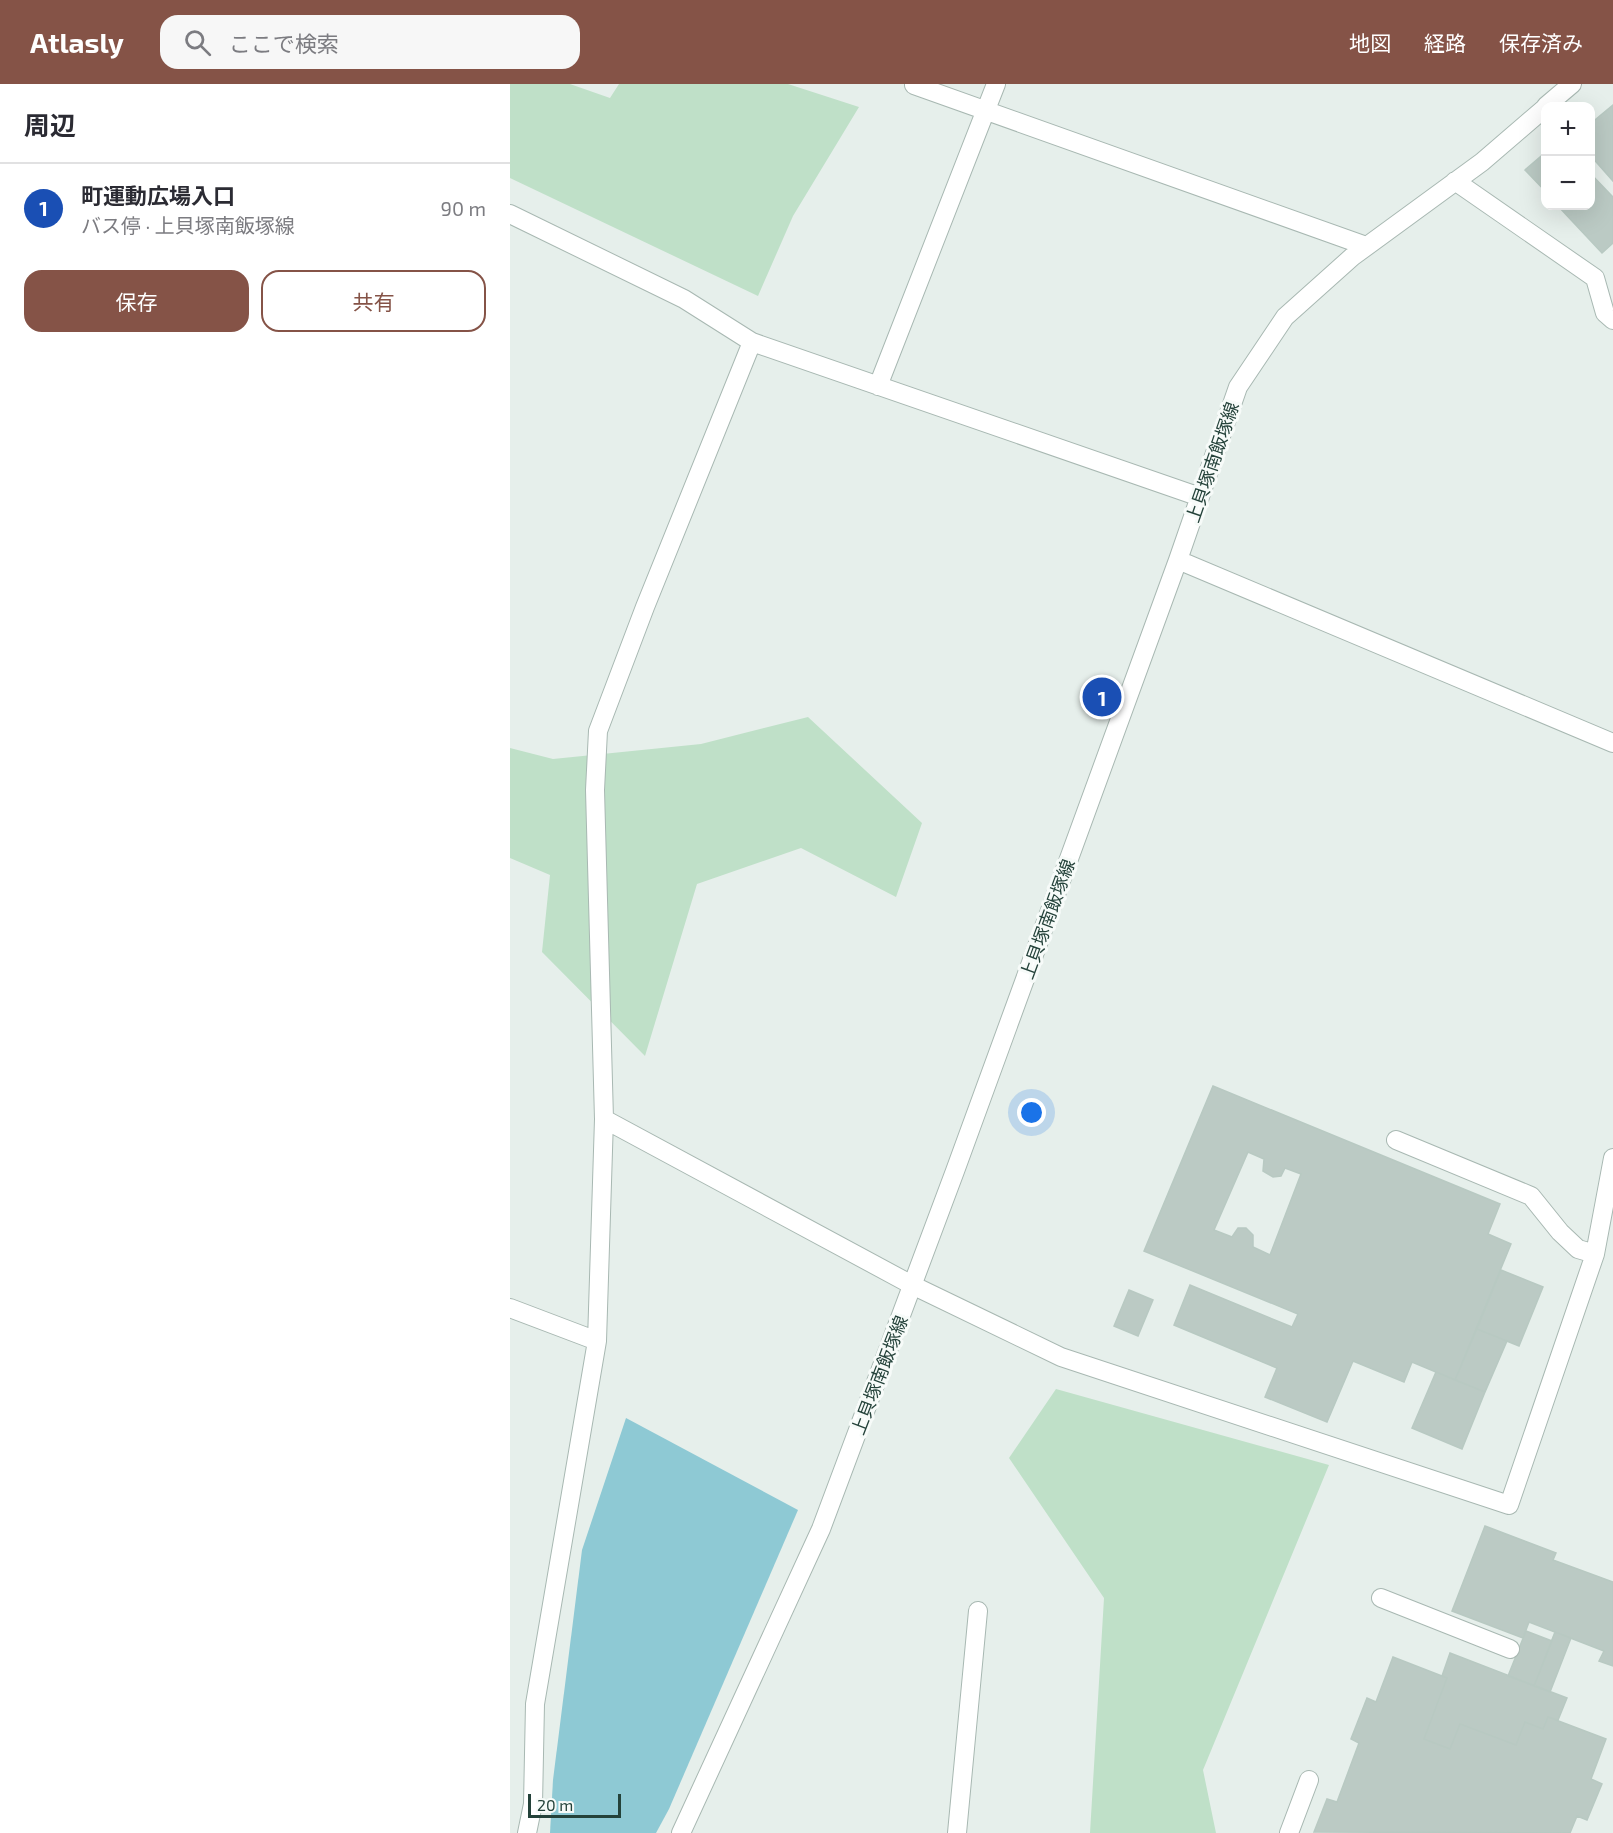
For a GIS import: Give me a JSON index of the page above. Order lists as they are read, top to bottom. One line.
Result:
{"streets":{"street":["上貝塚南飯塚線"]},"scale_bar":"20 m","page":{"header":"Atlasly","search":"ここで検索","nav":["地図","経路","保存済み"],"heading":"周辺","map_buttons":["+","−"],"list":[{"mark":"1","name":"町運動広場入口","note":"バス停 · 上貝塚南飯塚線","value":"90 m"}],"buttons":["保存","共有"],"pins":"1","scale":"20 m"}}
